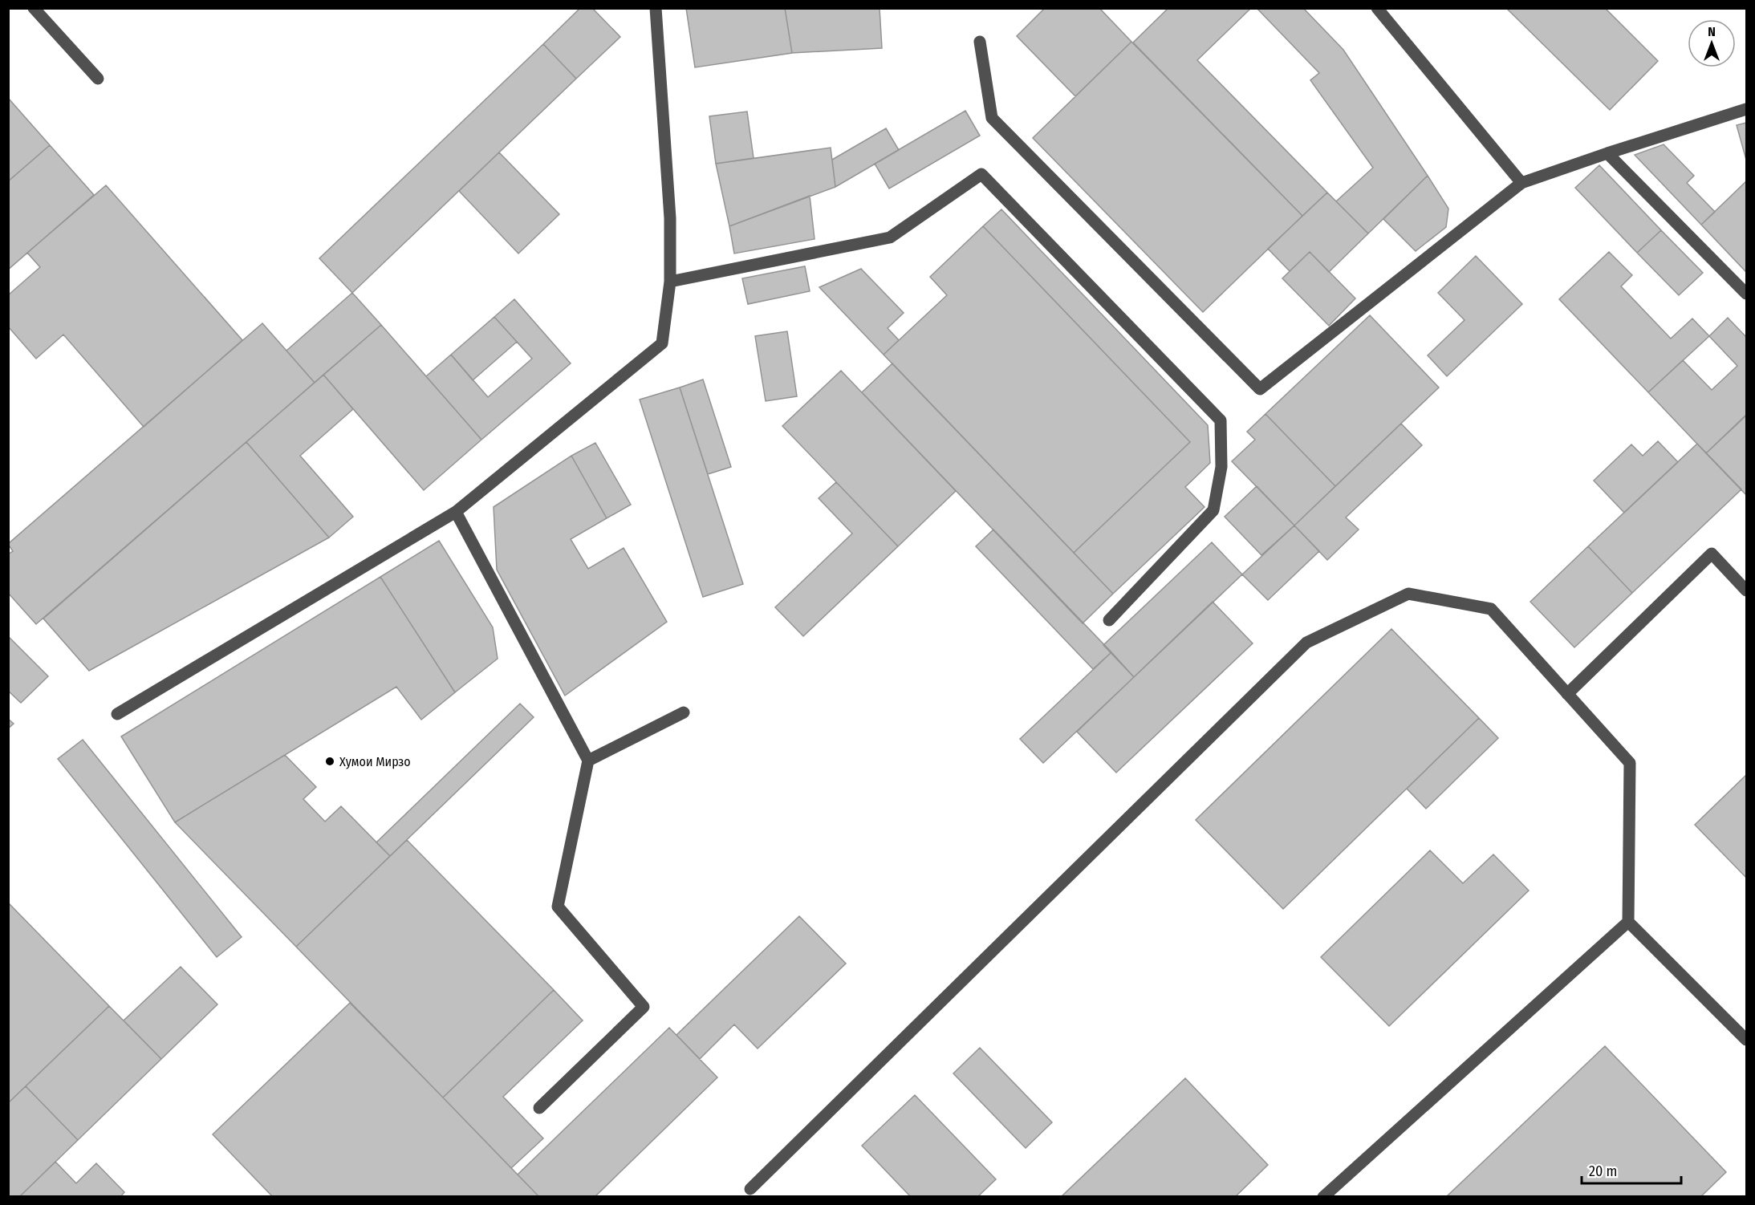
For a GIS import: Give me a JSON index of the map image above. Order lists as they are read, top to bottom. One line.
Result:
{"places":["Хумои Мирзо"],"scale_bar":"20 m","north":"top"}
